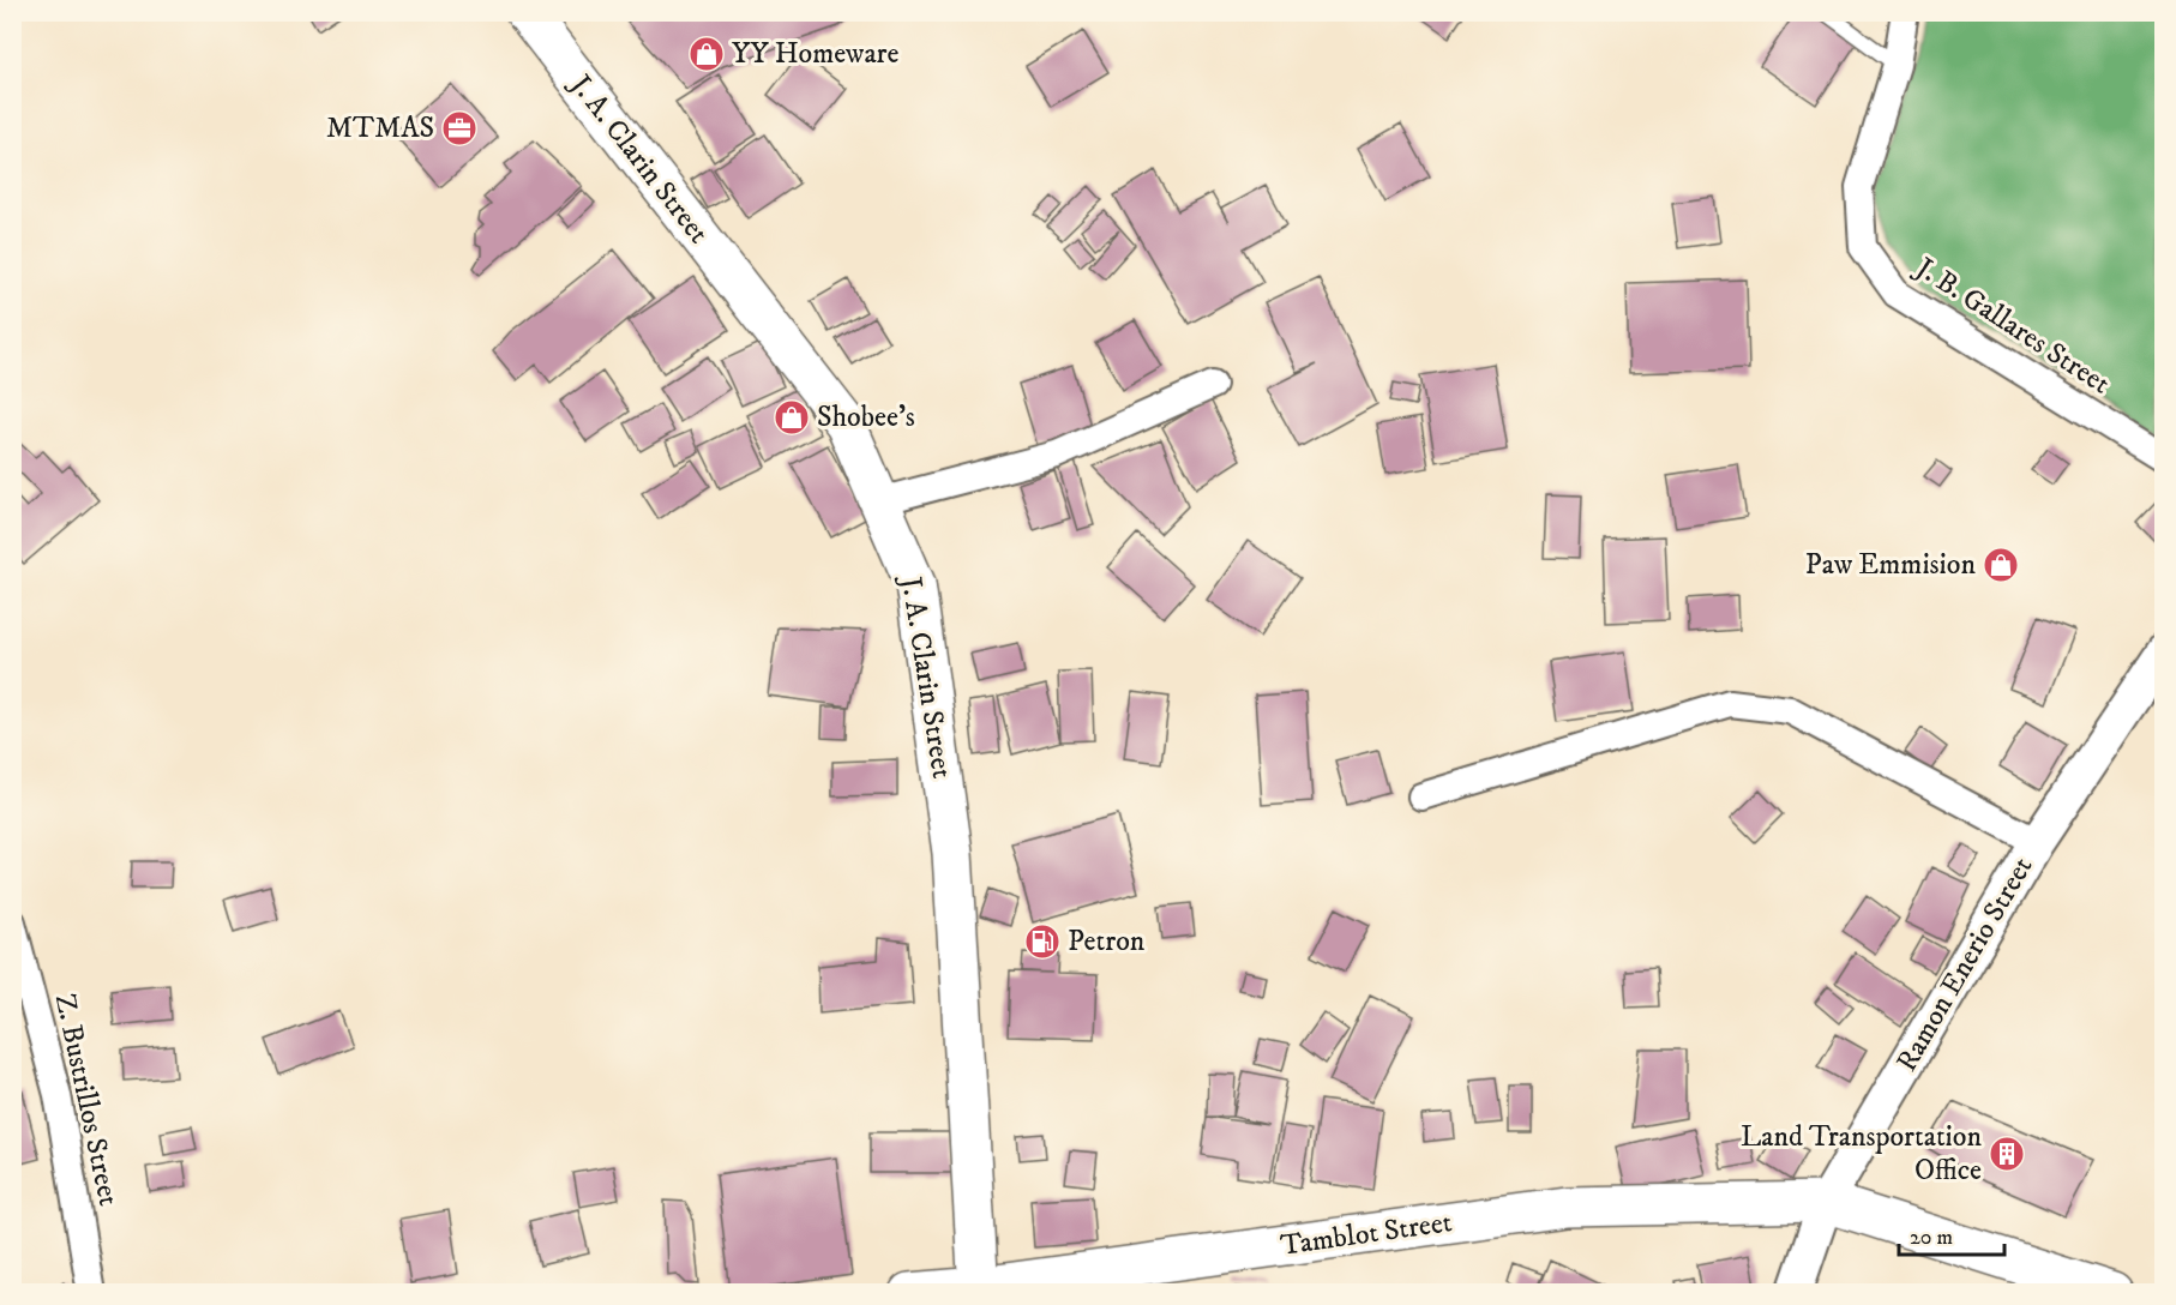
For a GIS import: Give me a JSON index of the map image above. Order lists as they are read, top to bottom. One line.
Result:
{"streets":{"main road":["J. A. Clarin Street","Tamblot Street"],"street":["J. B. Gallares Street","Ramon Enerio Street","Z. Bustrillos Street"]},"crossings":[["J. A. Clarin Street","Tamblot Street"],["Ramon Enerio Street","Tamblot Street"]],"places":{"shop":["YY Homeware","Shobee's","Paw Emmision"],"office":["MTMAS"],"fuel station":["Petron"],"building":["Land Transportation Office"]},"scale_bar":"20 m"}
